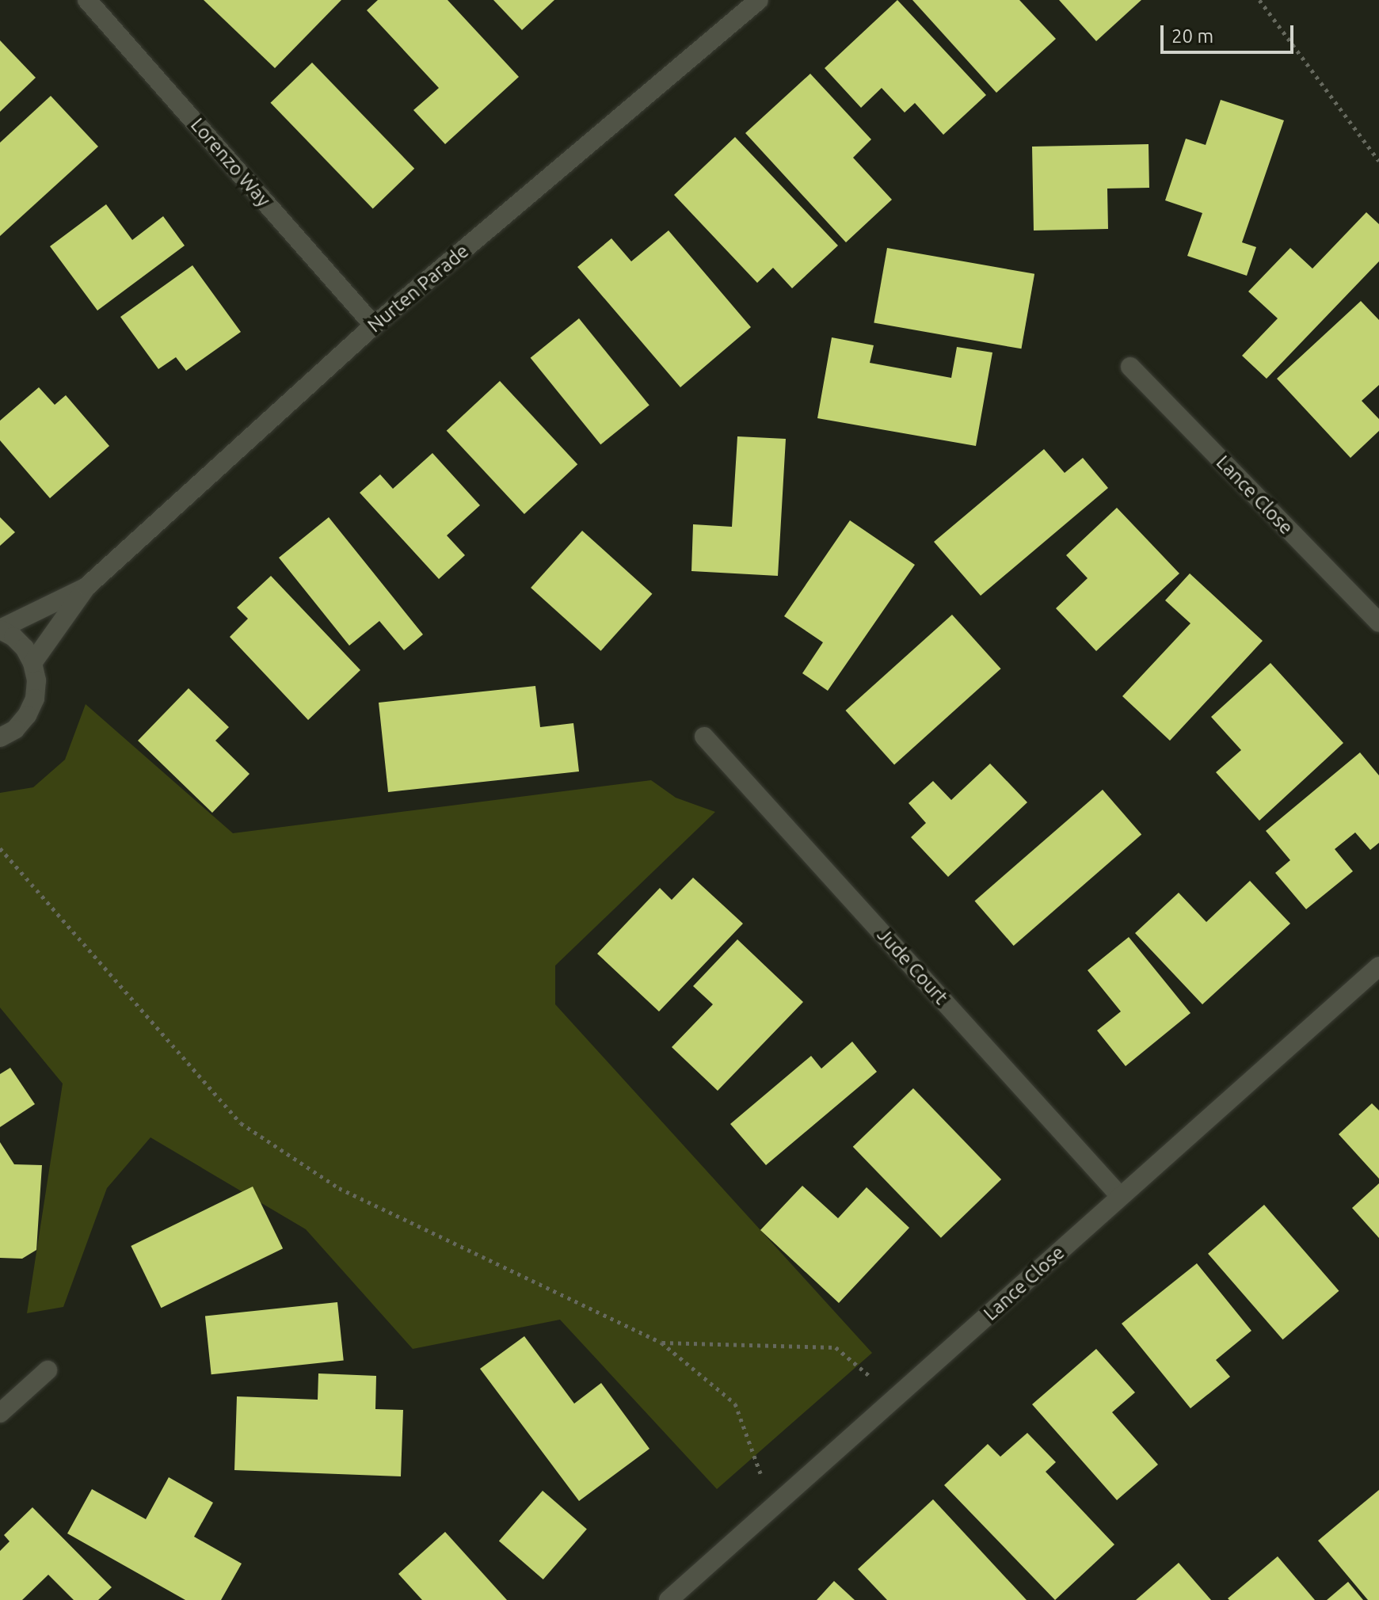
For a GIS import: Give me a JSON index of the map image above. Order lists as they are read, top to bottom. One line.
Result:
{"streets":{"street":["Lorenzo Way","Nurten Parade","Lance Close","Jude Court"]},"crossings":[["Lorenzo Way","Nurten Parade"],["Lance Close","Jude Court"]],"scale_bar":"20 m"}
